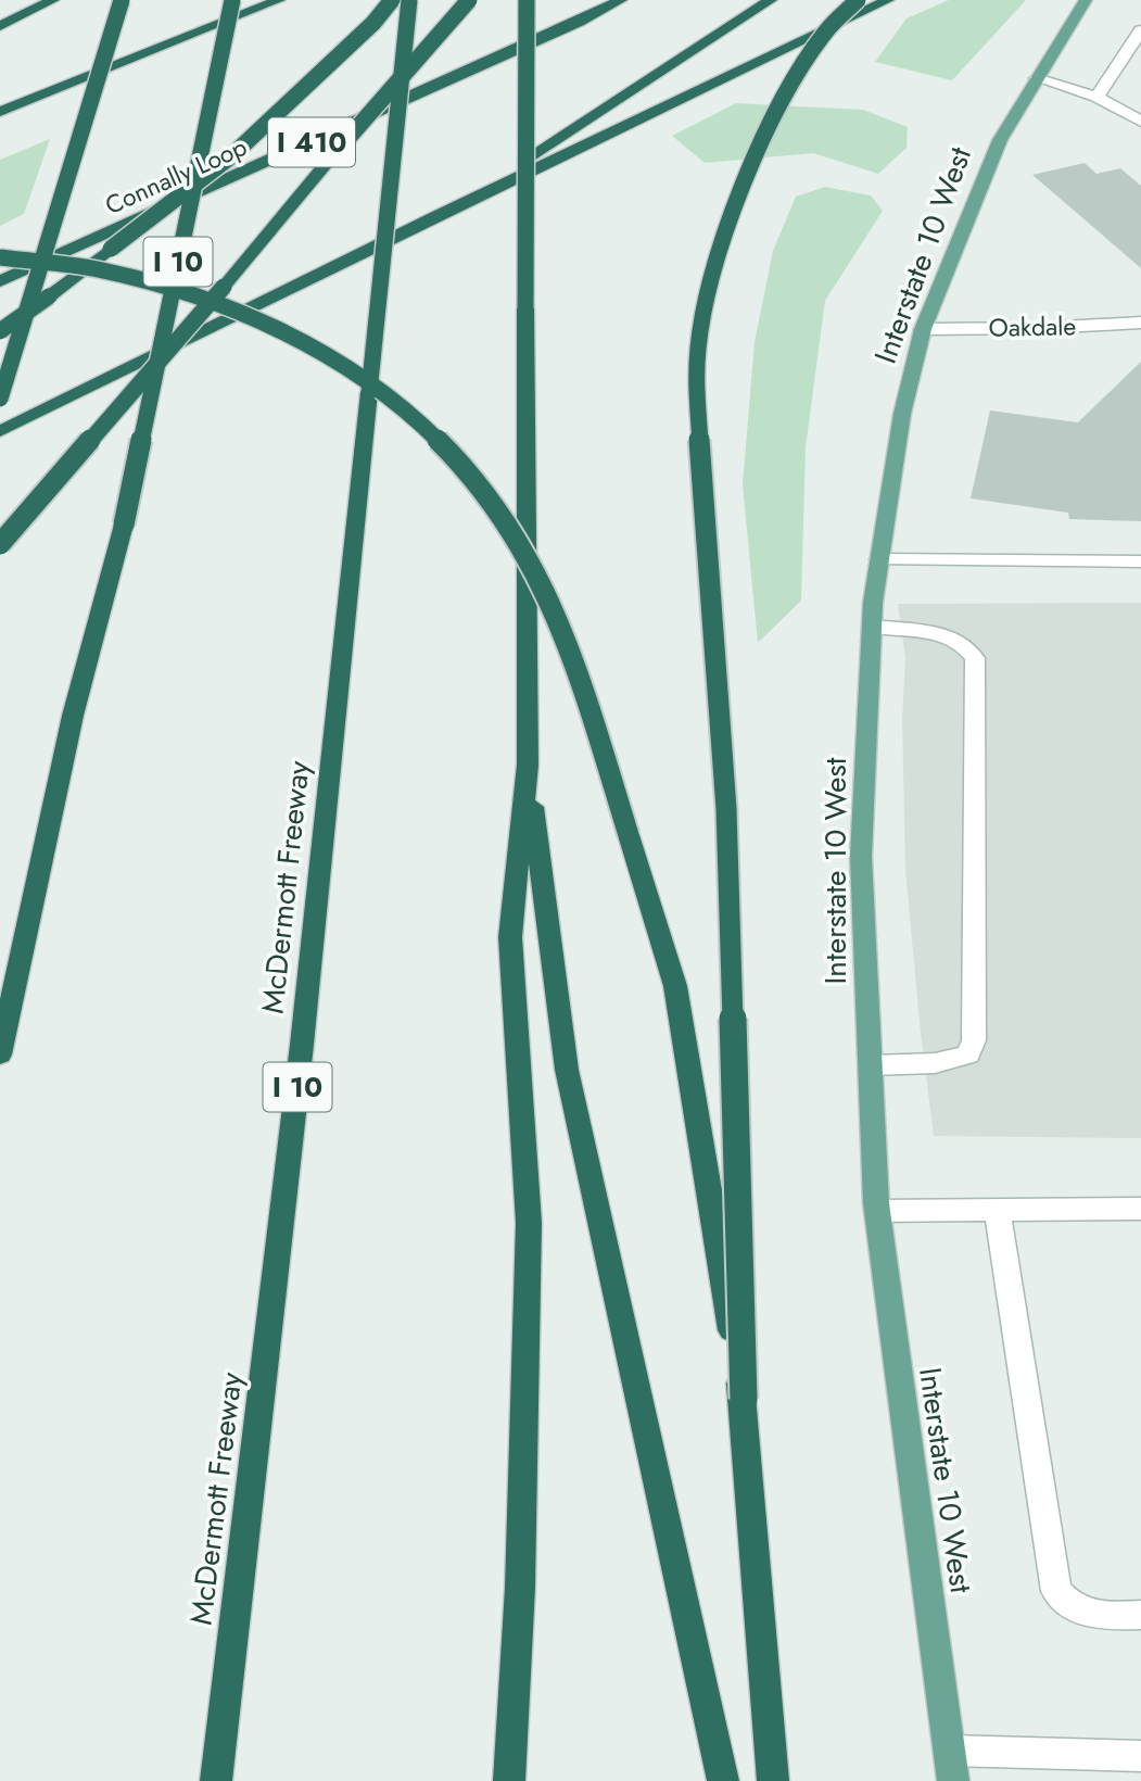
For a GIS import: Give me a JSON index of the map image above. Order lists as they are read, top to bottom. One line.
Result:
{"streets":{"highway":["I 410","Connally Loop","I 10","McDermott Freeway"],"main road":["Interstate 10 West"],"street":["Oakdale"]},"crossings":[["Interstate 10 West","Oakdale"]]}
